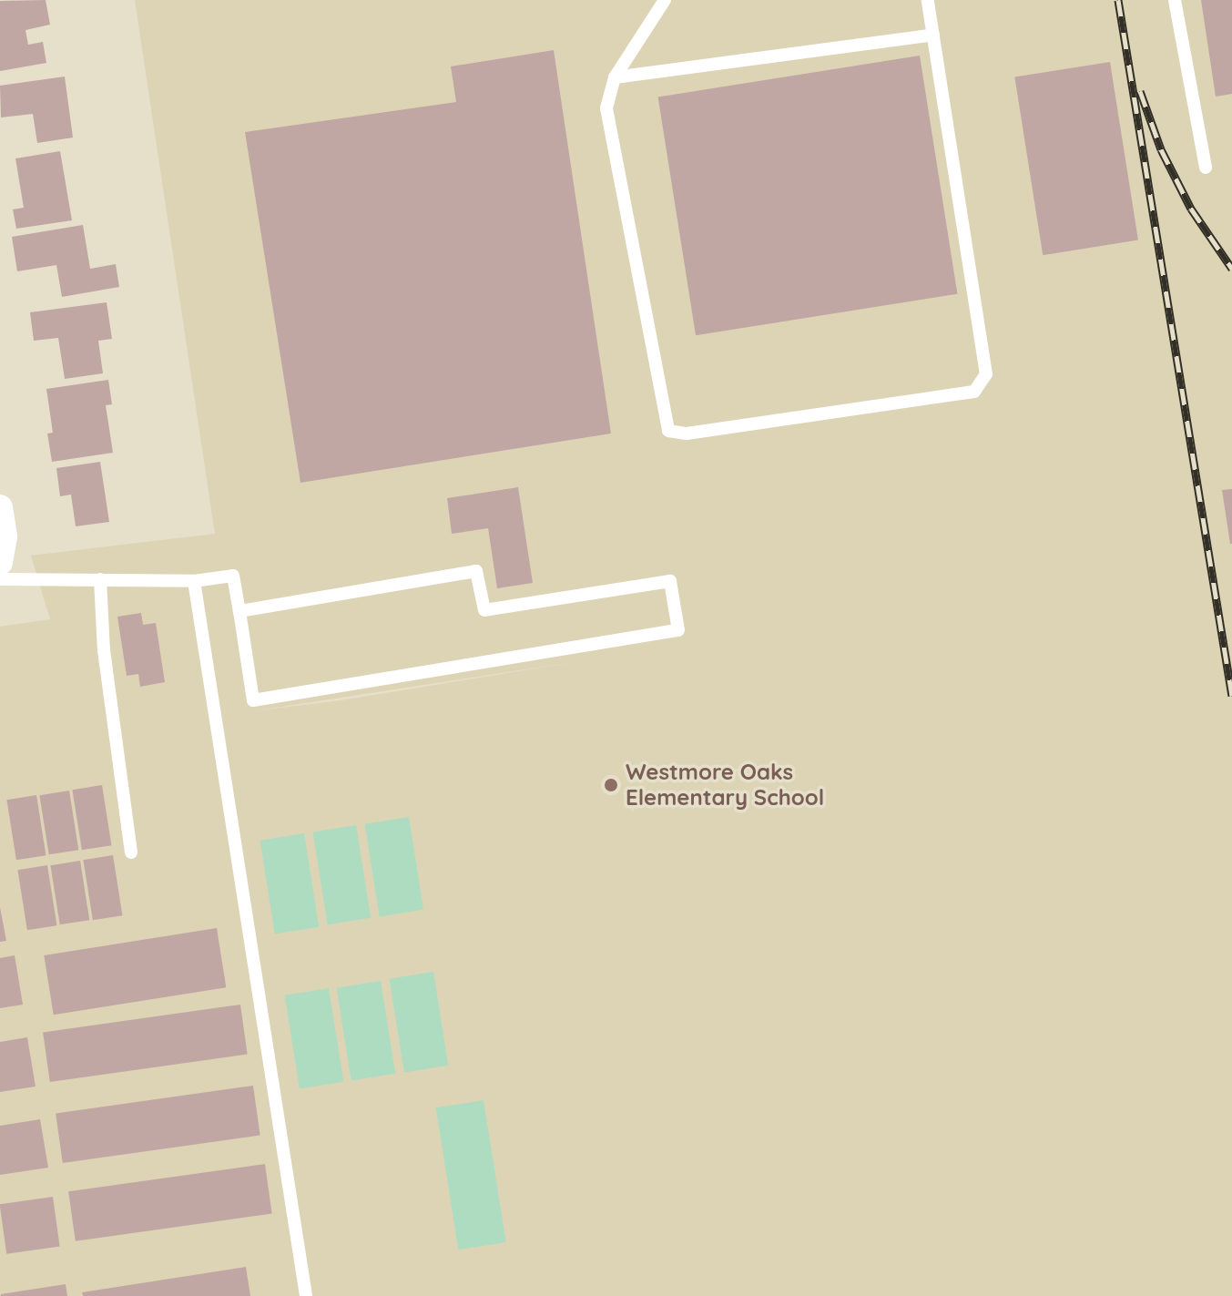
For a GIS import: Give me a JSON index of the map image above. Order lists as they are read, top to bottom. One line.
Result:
{"places":["Westmore Oaks Elementary School"]}
